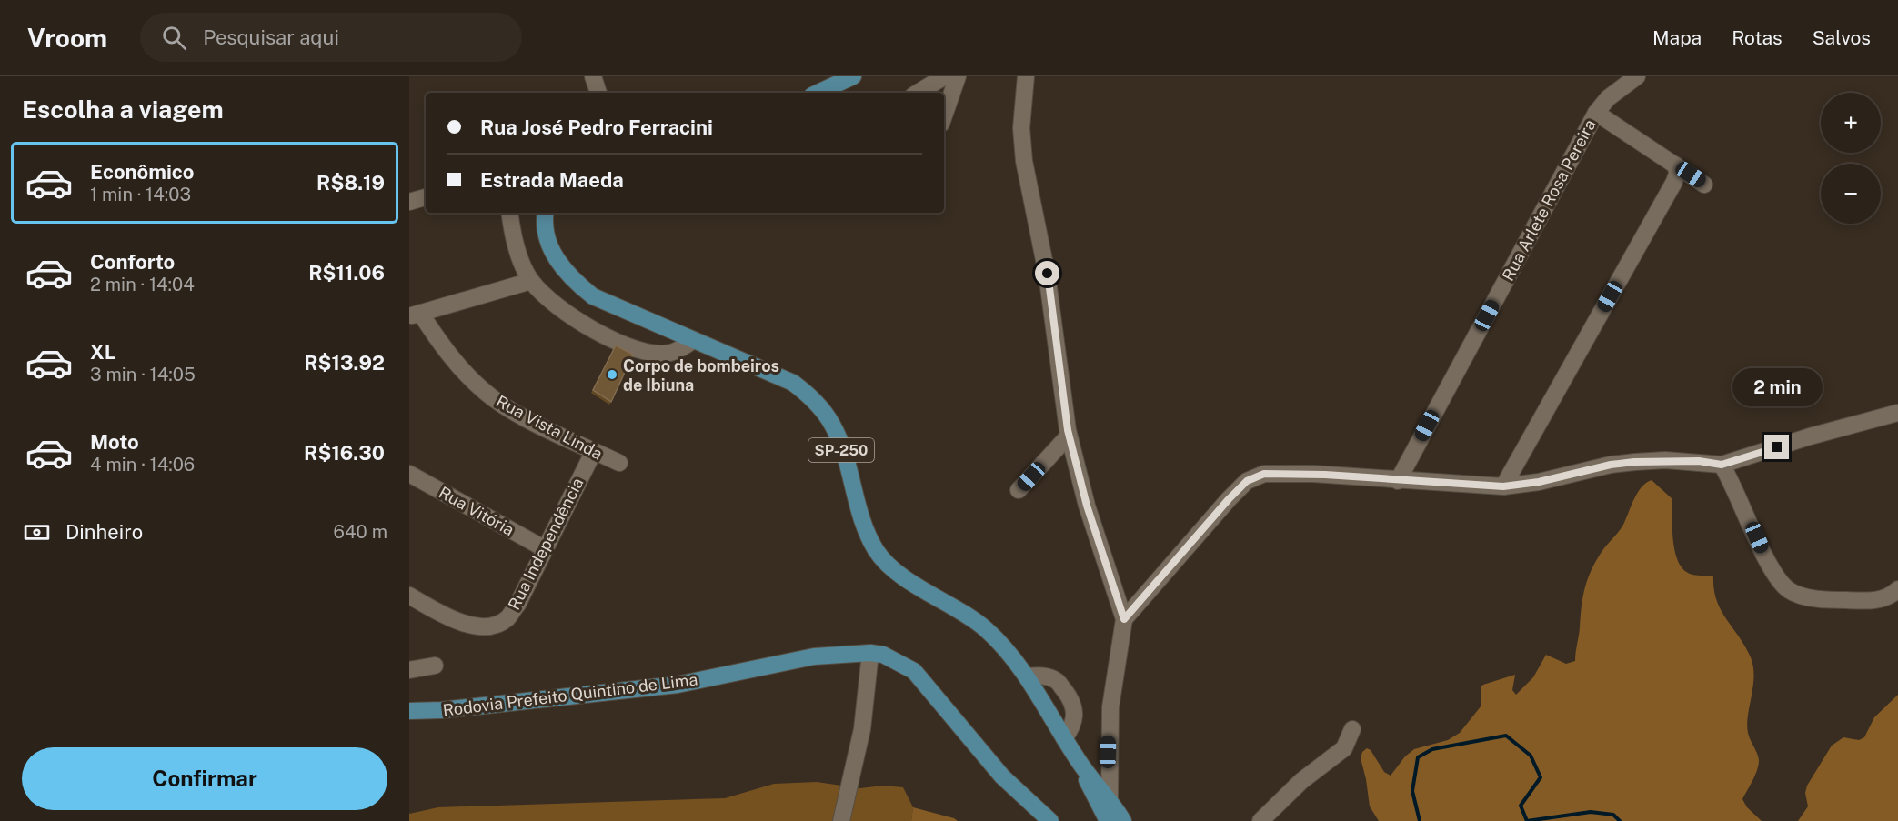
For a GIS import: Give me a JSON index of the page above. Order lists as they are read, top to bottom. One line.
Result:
{"streets":{"main road":["SP-250","Rodovia Prefeito Quintino de Lima"],"street":["Rua Arlete Rosa Pereira","Rua Vista Linda","Rua Vitória","Rua Independência"]},"crossings":[["Rua Vista Linda","Rua Independência"],["Rua Vitória","Rua Independência"]],"places":["Corpo de bombeiros de Ibiuna"],"page":{"header":"Vroom","search":"Pesquisar aqui","nav":["Mapa","Rotas","Salvos"],"heading":"Escolha a viagem","map_buttons":["+","−"],"banner":["Rua José Pedro Ferracini","Estrada Maeda"],"list":[{"name":"Econômico","note":"1 min · 14:03","value":"R$8.19"},{"name":"Conforto","note":"2 min · 14:04","value":"R$11.06"},{"name":"XL","note":"3 min · 14:05","value":"R$13.92"},{"name":"Moto","note":"4 min · 14:06","value":"R$16.30"}],"bubble":"2 min","pay":["Dinheiro","640 m"],"buttons":"Confirmar"}}
